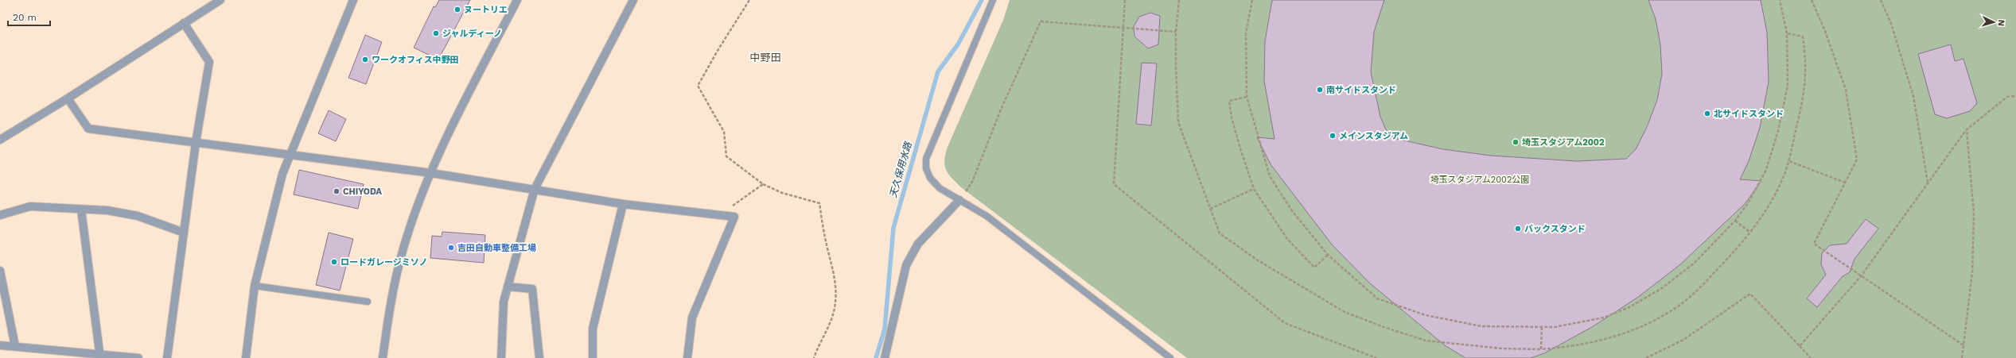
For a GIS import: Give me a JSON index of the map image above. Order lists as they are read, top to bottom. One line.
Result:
{"districts":["中野田"],"water":["天久保用水路"],"parks":["埼玉スタジアム2002公園"],"places":["ヌートリエ","ジャルディーノ","ワークオフィス中野田","南サイドスタンド","北サイドスタンド","メインスタジアム","埼玉スタジアム2002","CHIYODA","バックスタンド","吉田自動車整備工場","ロードガレージミソノ"],"scale_bar":"20 m","north":"right"}
